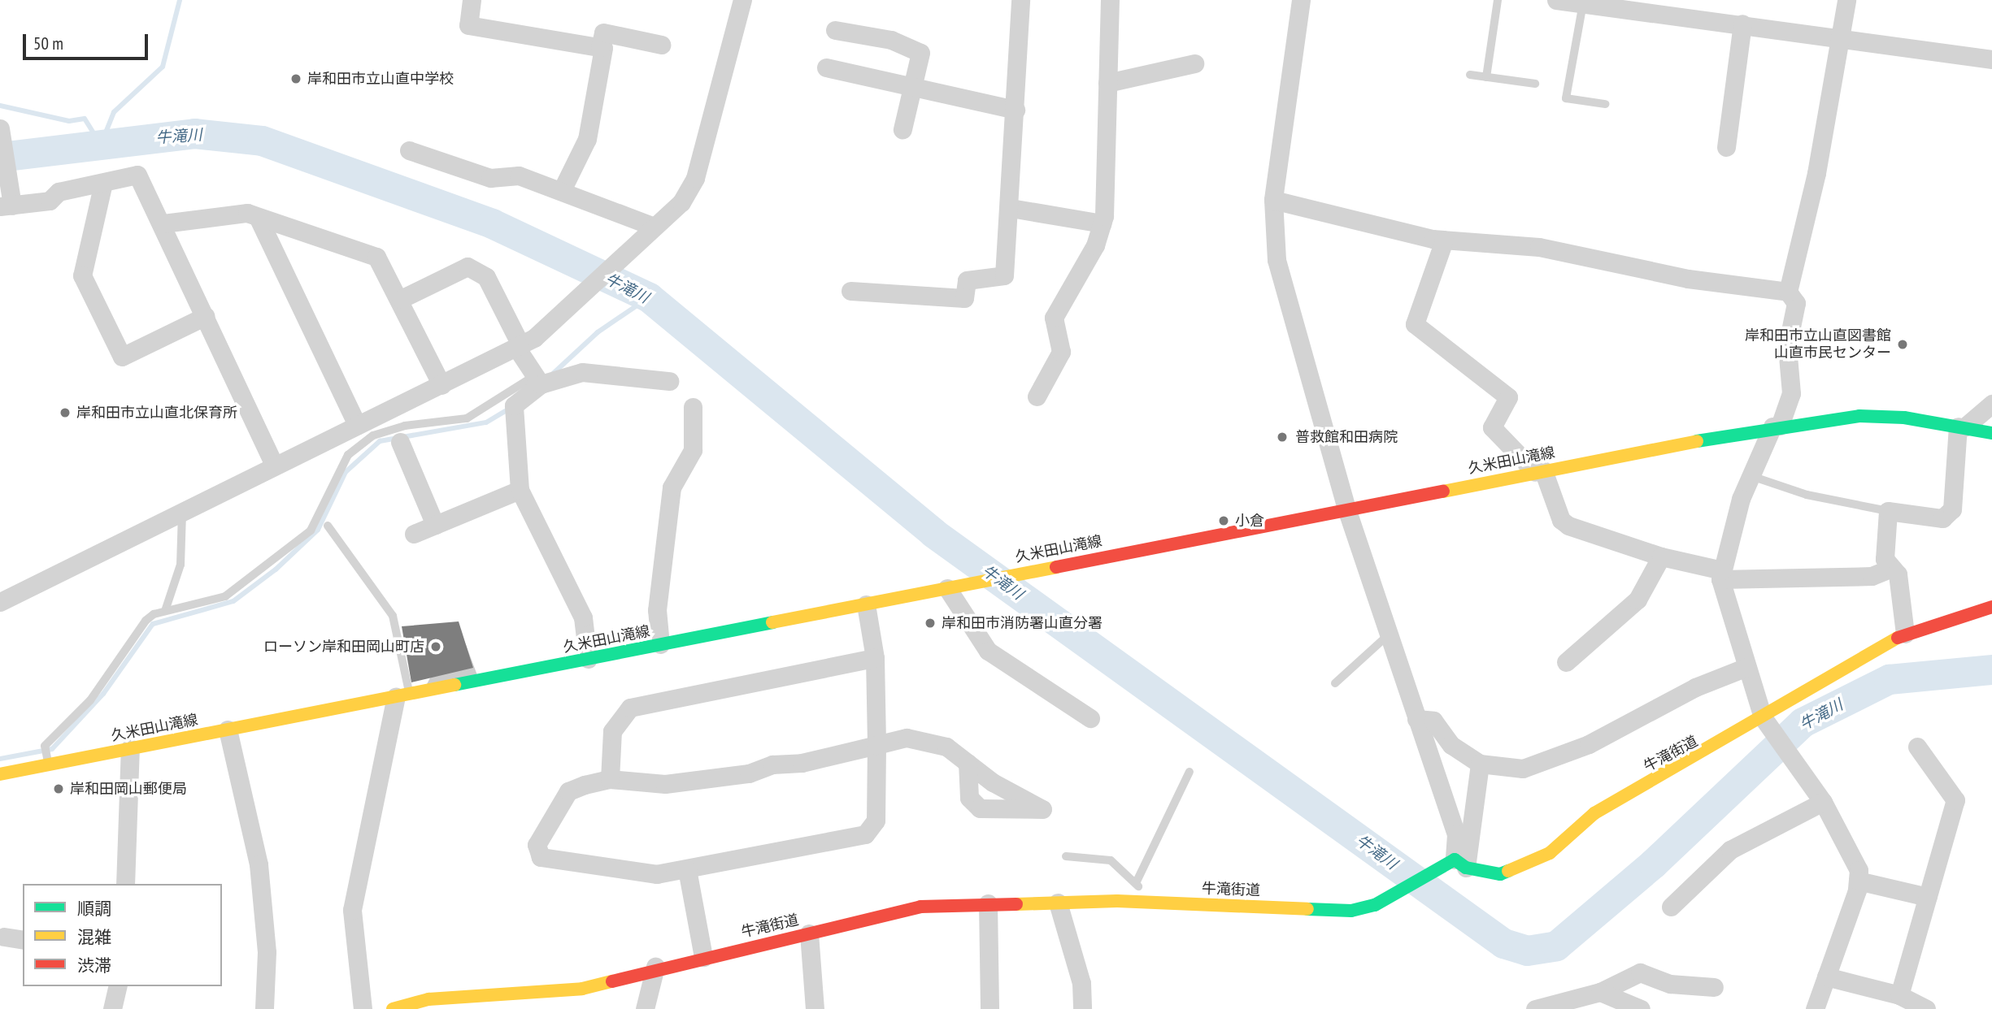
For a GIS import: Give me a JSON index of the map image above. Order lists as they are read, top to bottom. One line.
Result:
{"streets":{"street":["久米田山滝線","牛滝街道"]},"water":["牛滝川"],"places":["岸和田市立山直中学校","岸和田市立山直図書館 山直市民センター","岸和田市立山直北保育所","普救館和田病院","小倉","岸和田市消防署山直分署","ローソン岸和田岡山町店","岸和田岡山郵便局"],"legend":["順調","混雑","渋滞"],"scale_bar":"50 m"}
